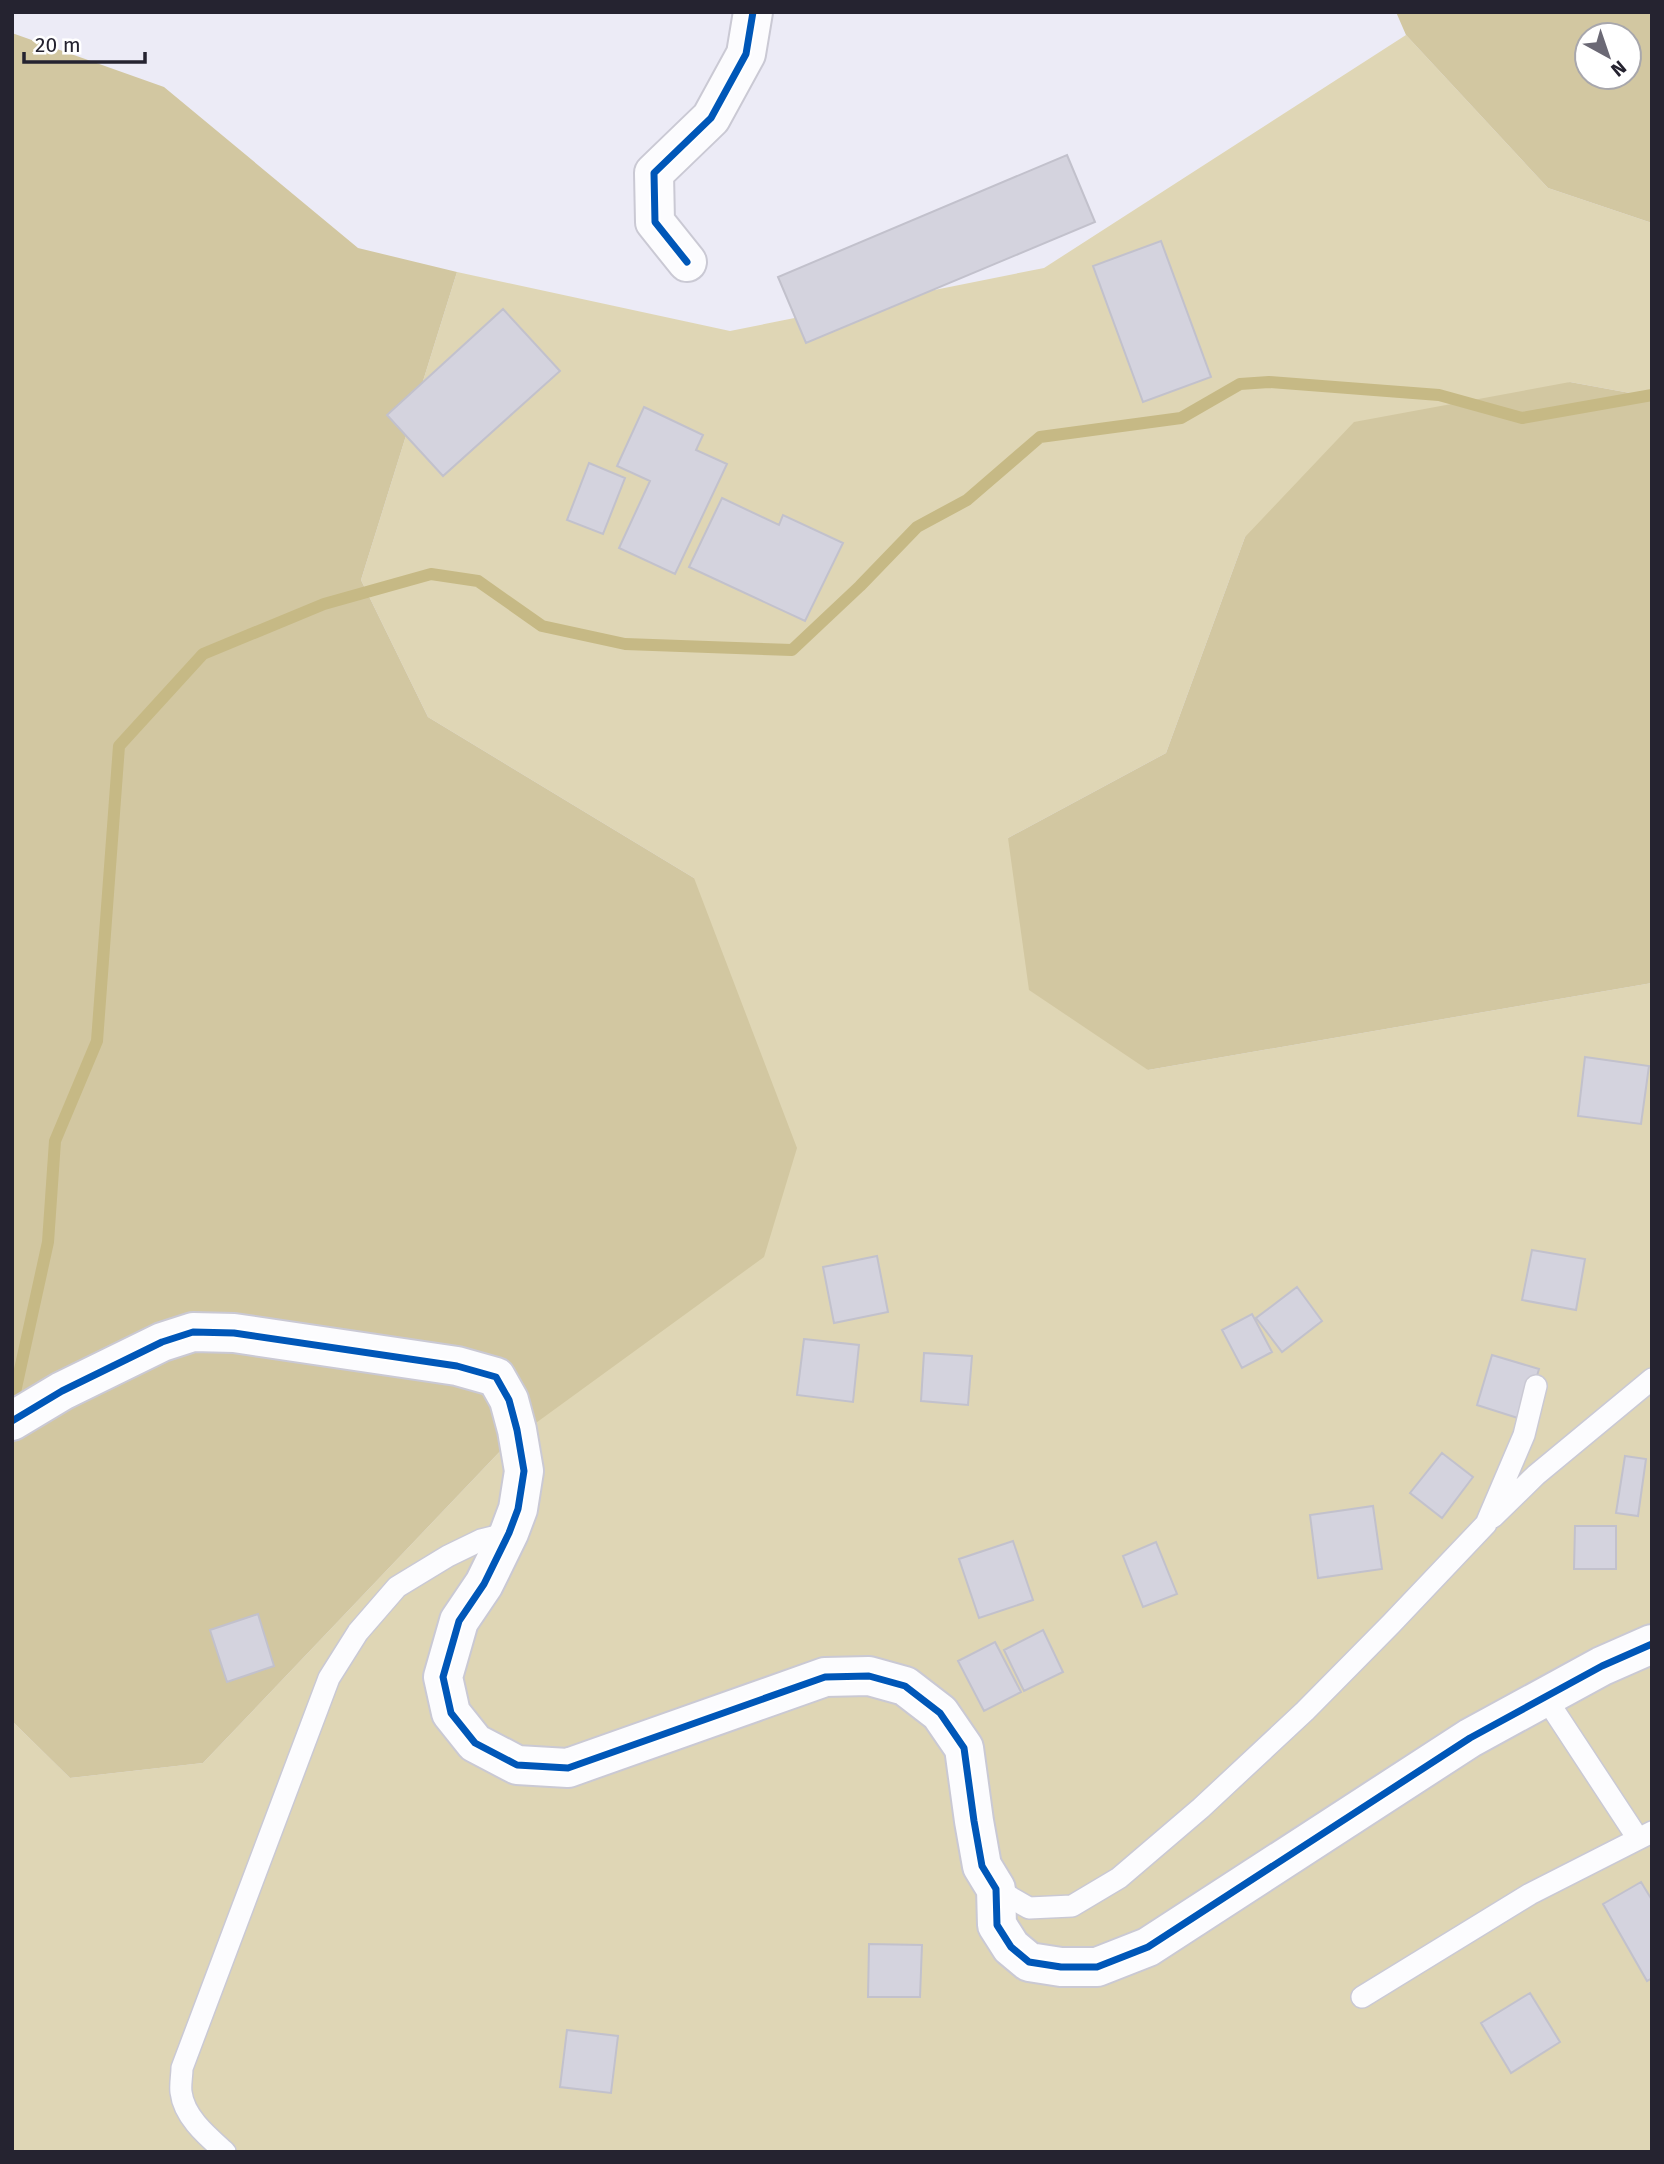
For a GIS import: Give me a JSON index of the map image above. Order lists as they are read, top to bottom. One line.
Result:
{"scale_bar":"20 m","north":"bottom right"}
